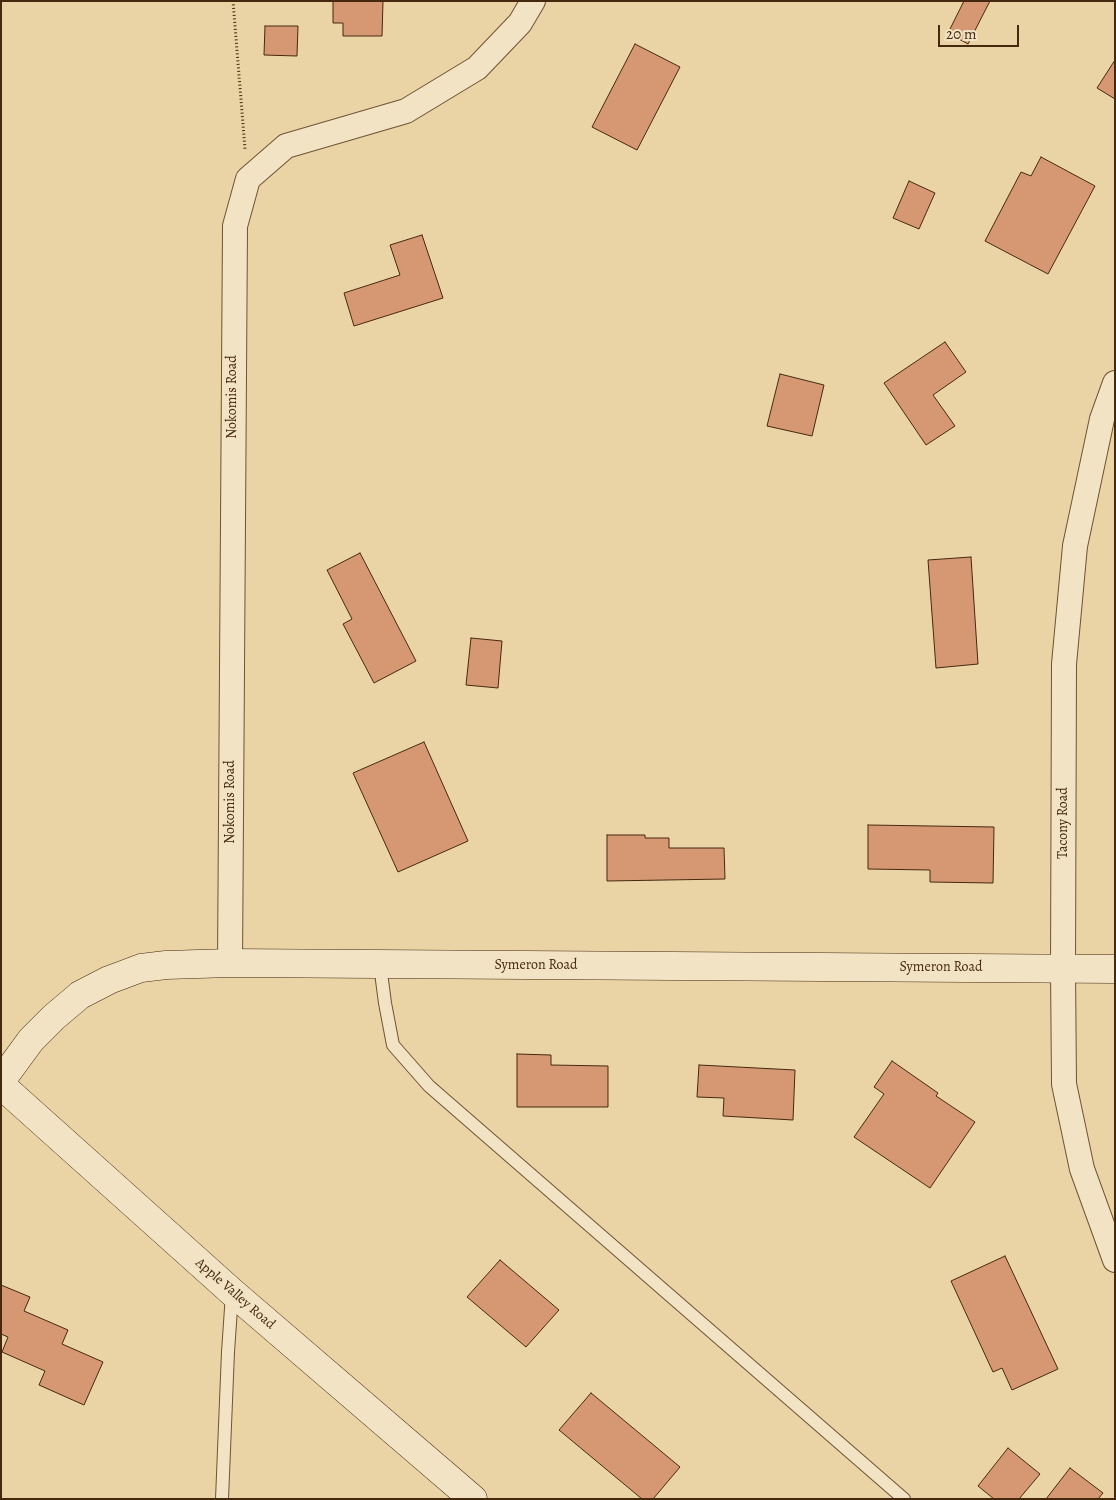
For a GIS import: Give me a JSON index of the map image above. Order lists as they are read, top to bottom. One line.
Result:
{"streets":{"street":["Nokomis Road","Tacony Road","Symeron Road","Apple Valley Road"]},"crossings":[["Nokomis Road","Symeron Road"],["Tacony Road","Symeron Road"],["Symeron Road","Apple Valley Road"]],"scale_bar":"20 m"}
